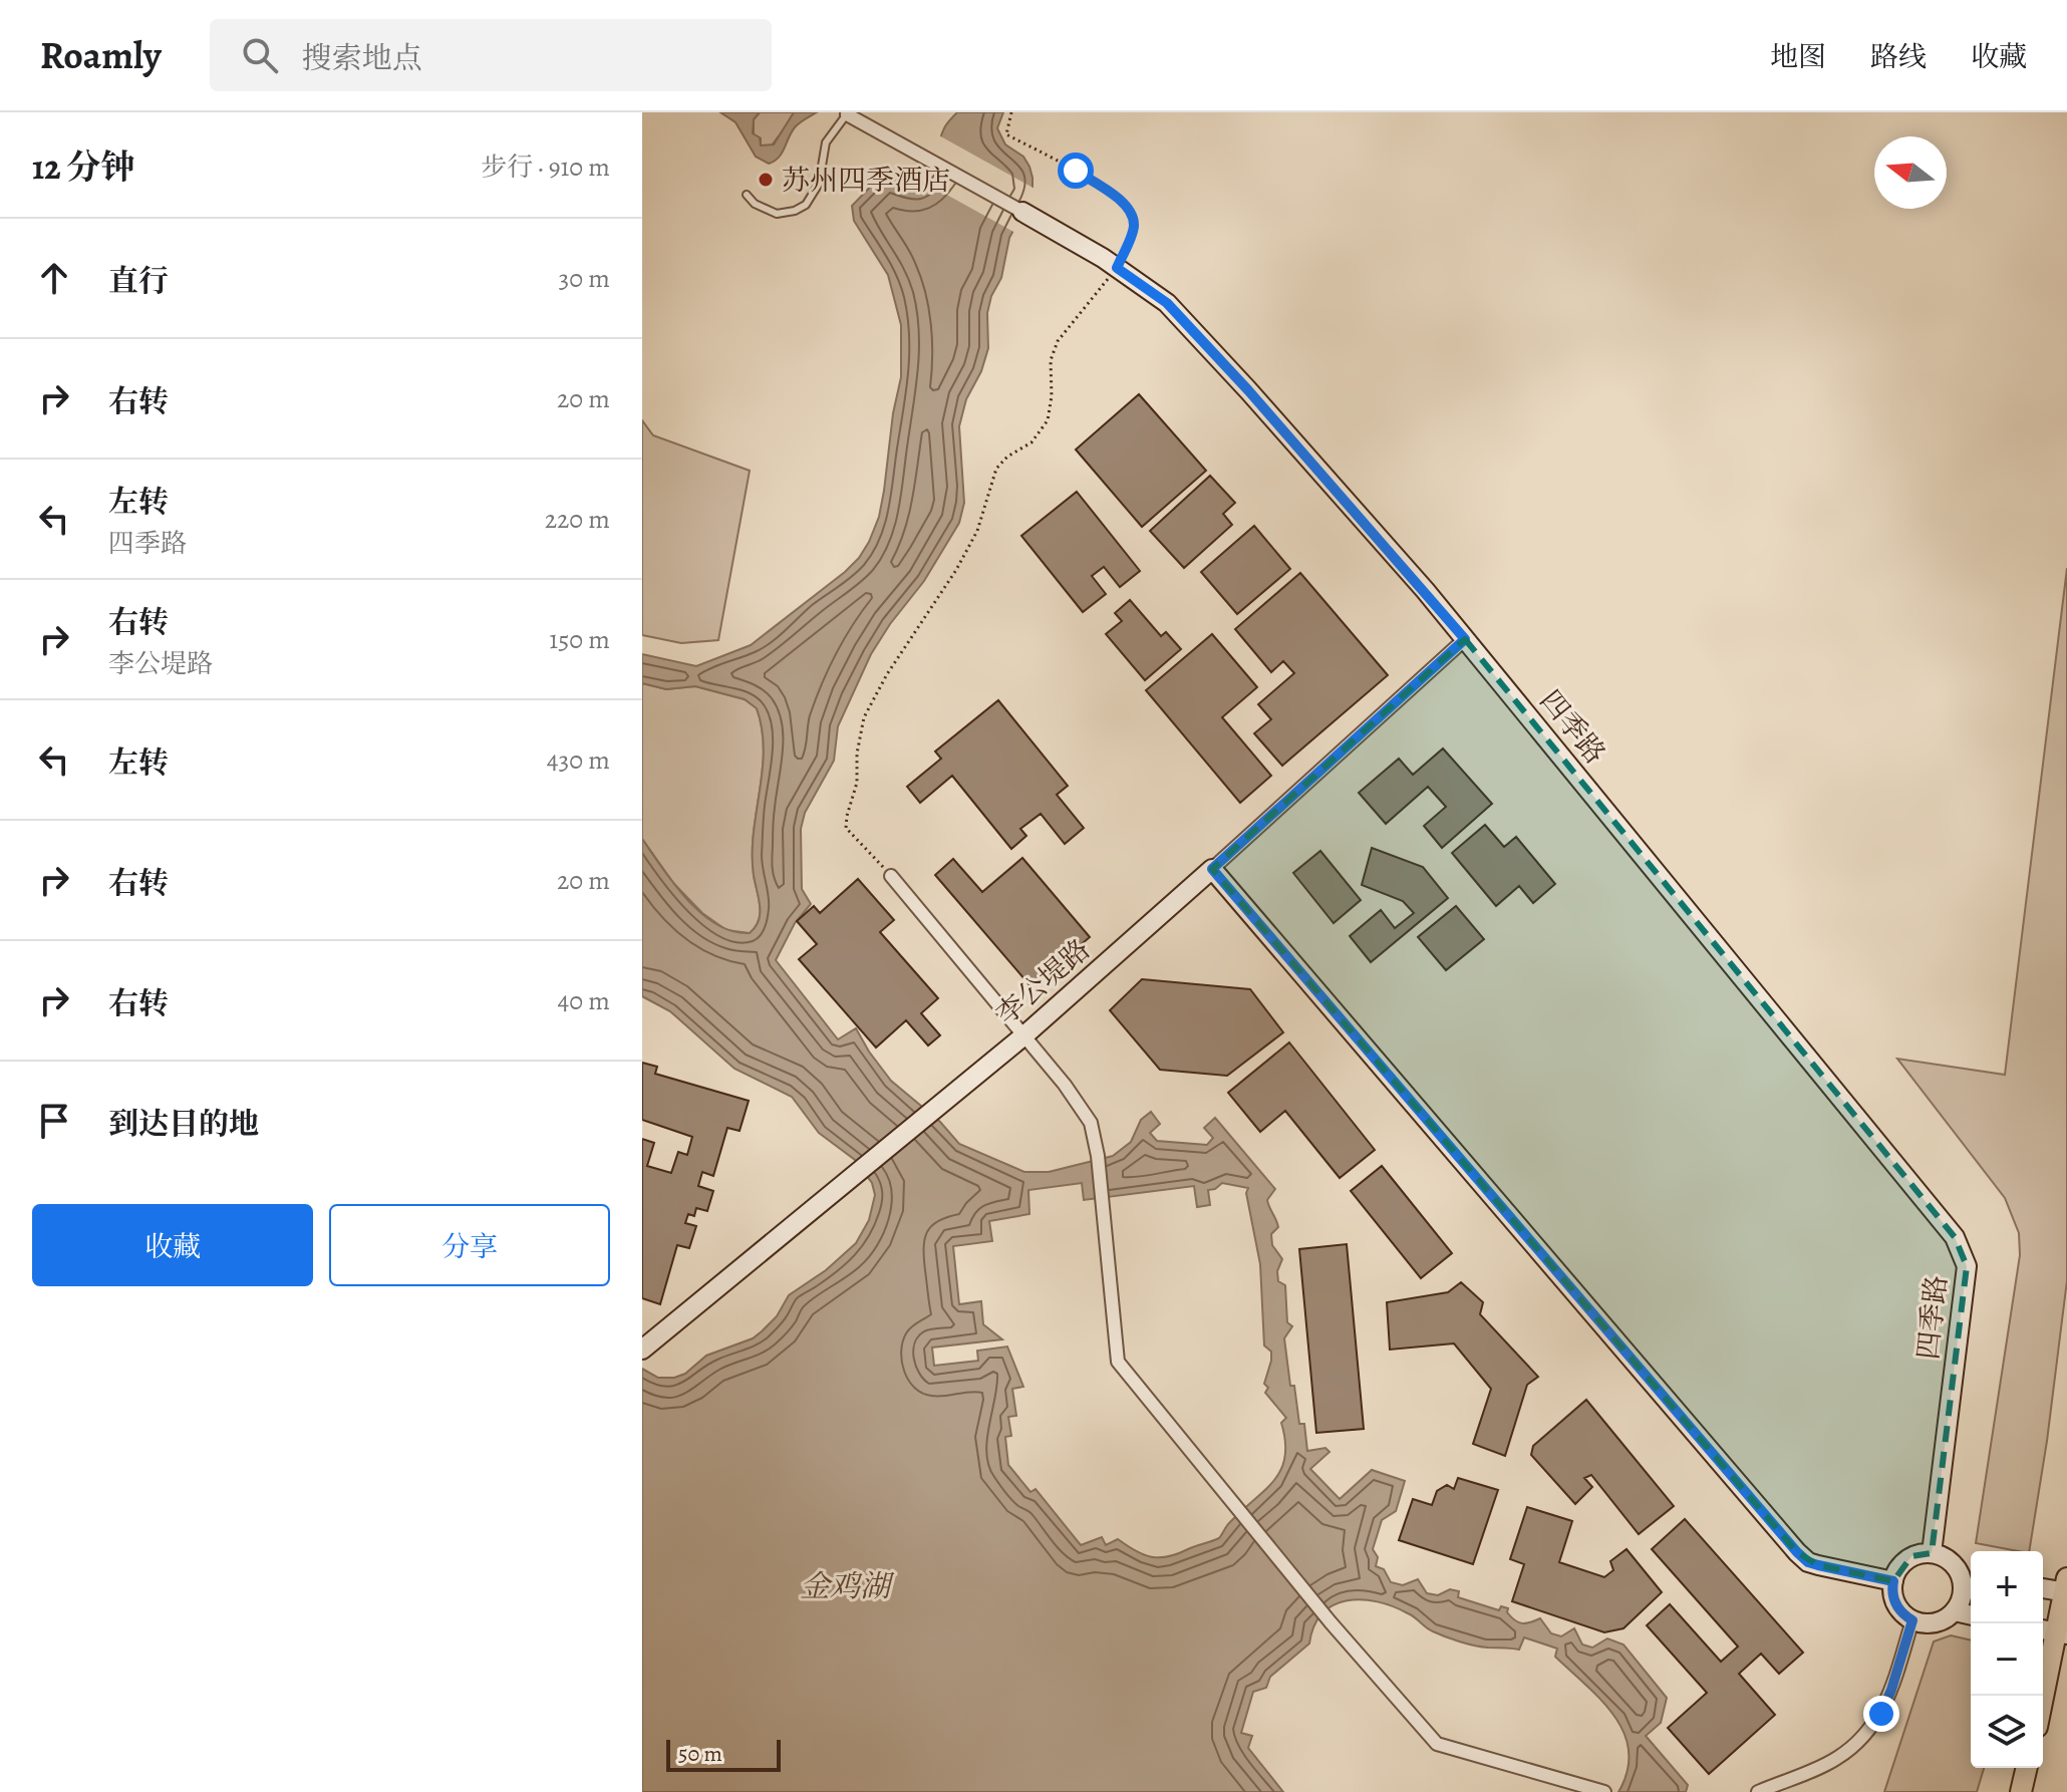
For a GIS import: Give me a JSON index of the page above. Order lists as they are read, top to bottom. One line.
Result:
{"streets":{"street":["四季路","李公堤路"]},"crossings":[["四季路","李公堤路"]],"water":["金鸡湖"],"places":["苏州四季酒店"],"scale_bar":"50 m","north":"left","page":{"header":"Roamly","search":"搜索地点","nav":["地图","路线","收藏"],"heading":["12 分钟","步行 · 910 m"],"list":[["直行","30 m"],["右转","20 m"],["左转","四季路","220 m"],["右转","李公堤路","150 m"],["左转","430 m"],["右转","20 m"],["右转","40 m"],"到达目的地"],"buttons":["收藏","分享"],"map_buttons":["+","−"],"scale":"50 m"}}
